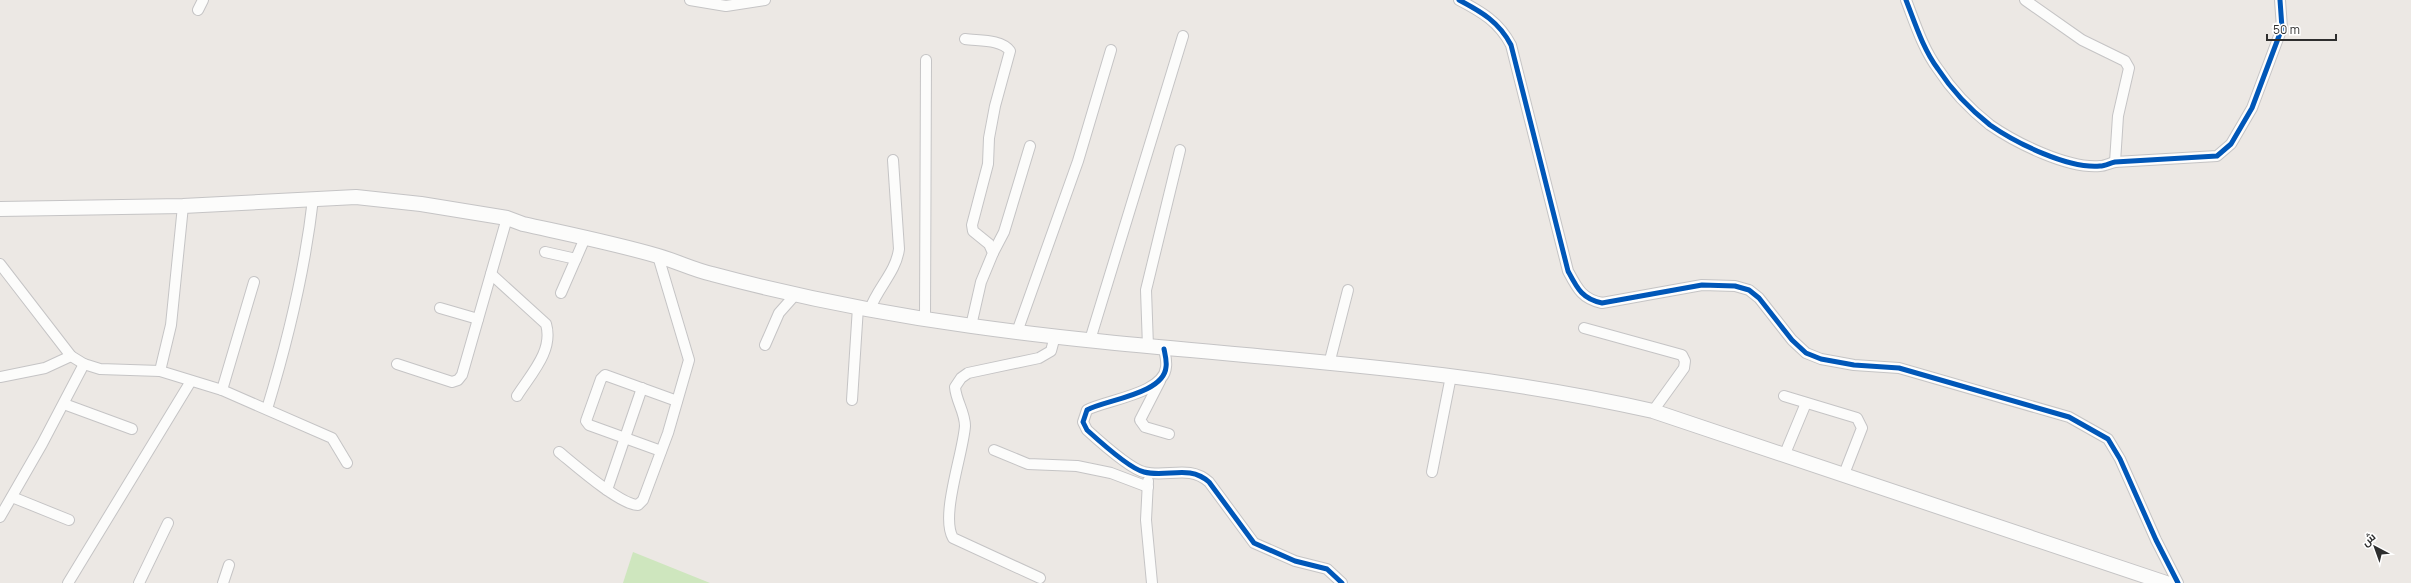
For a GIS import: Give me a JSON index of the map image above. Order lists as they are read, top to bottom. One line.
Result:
{"scale_bar":"50 m","north":"top left"}
